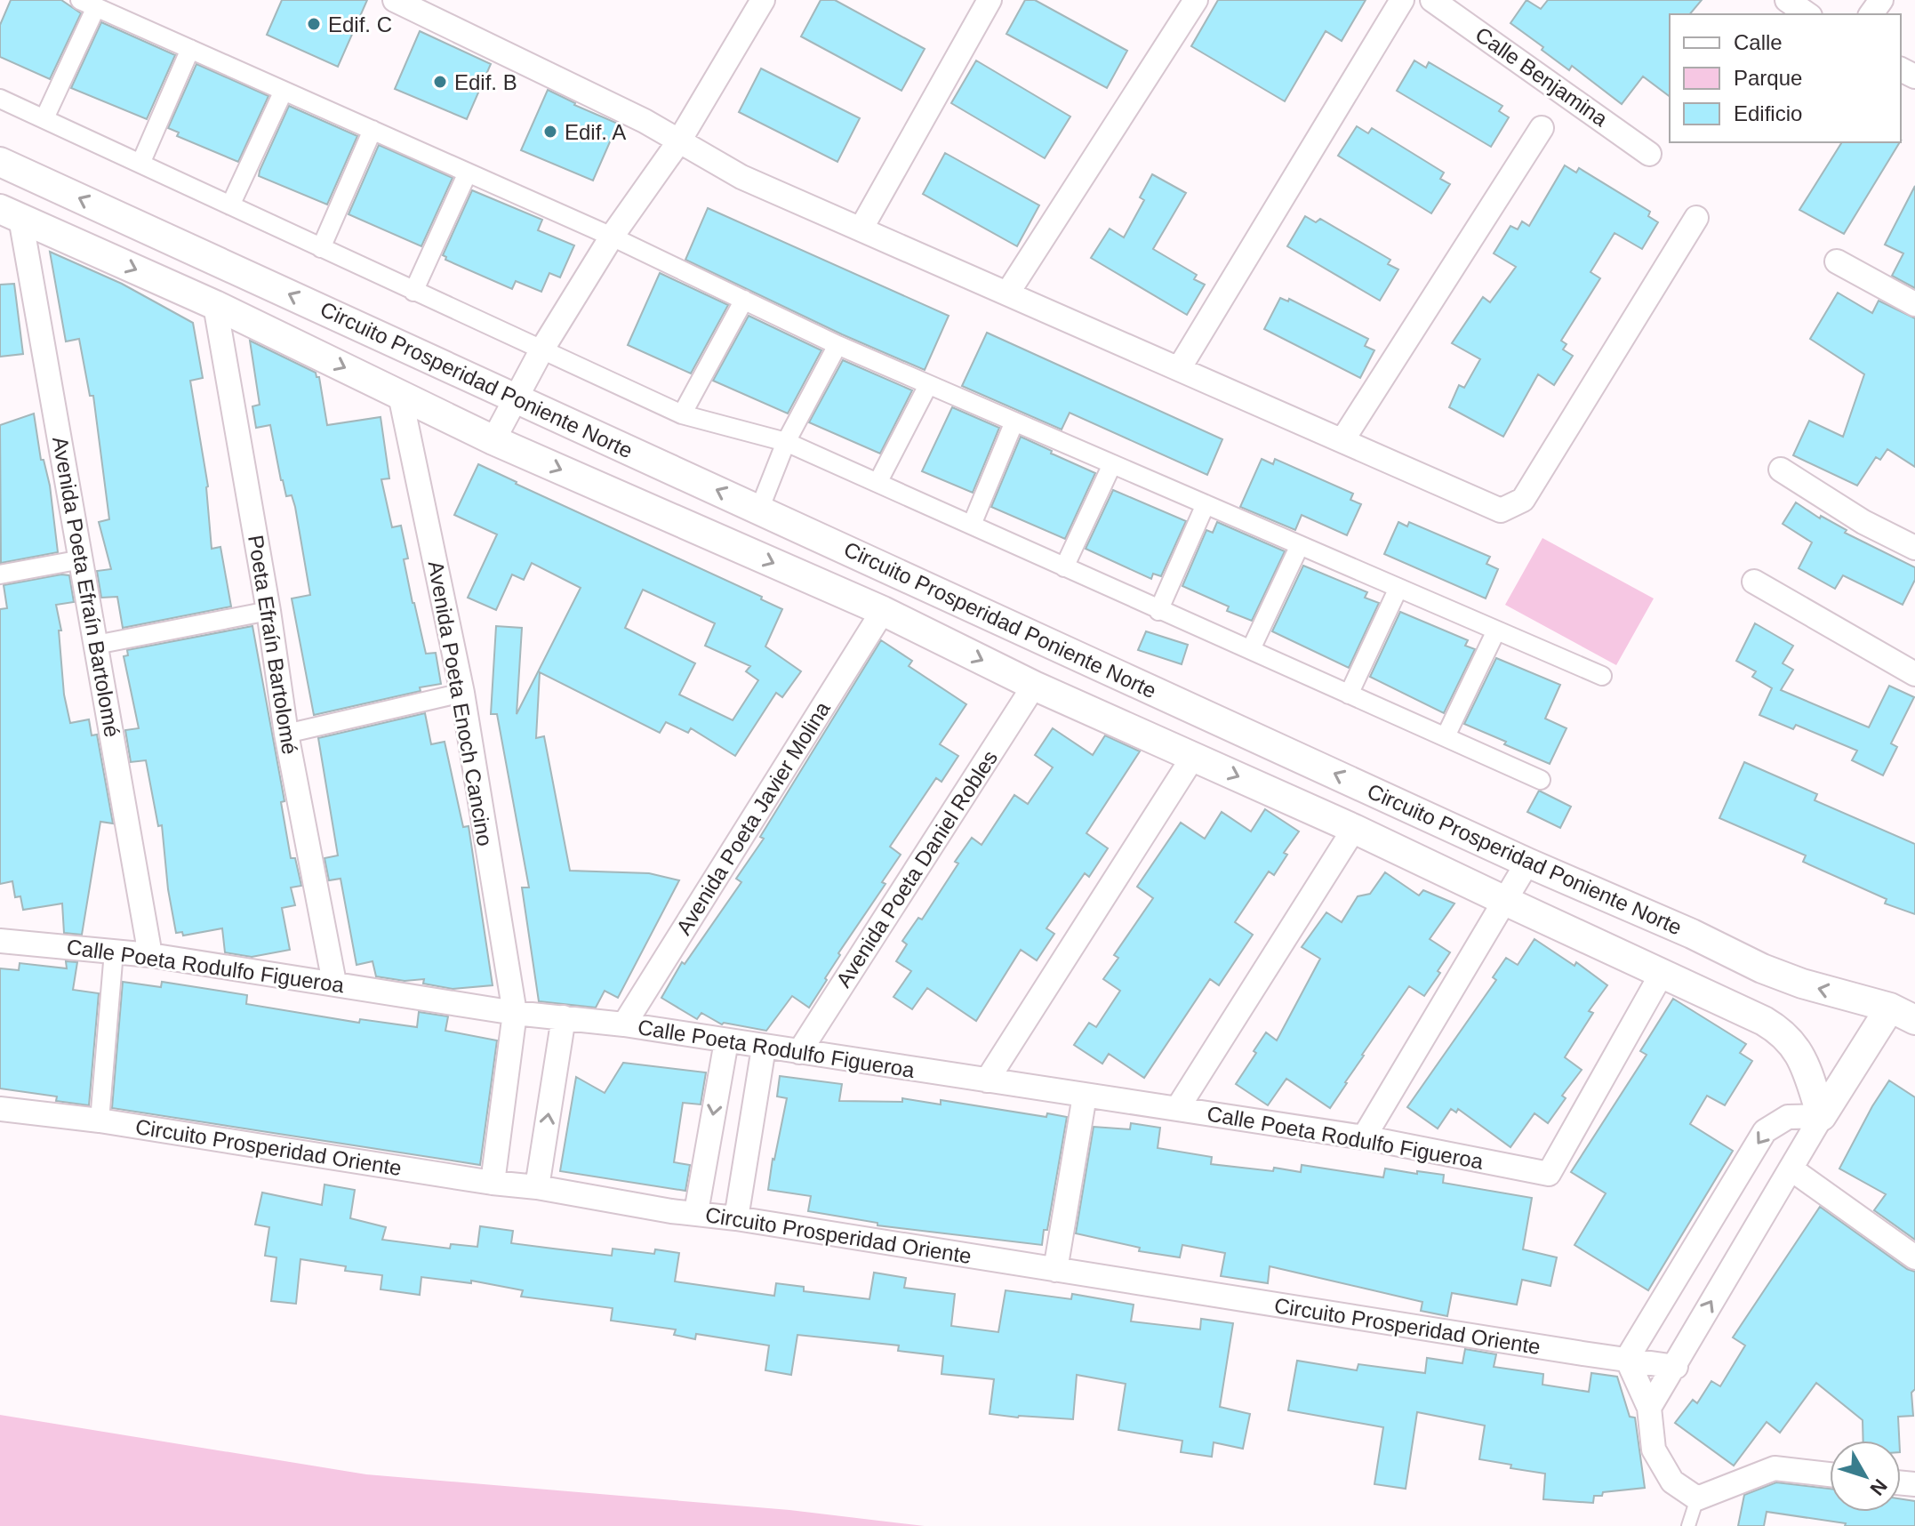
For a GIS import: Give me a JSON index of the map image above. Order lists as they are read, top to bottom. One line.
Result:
{"streets":{"street":["Calle Benjamina","Circuito Prosperidad Poniente Norte","Avenida Poeta Efraín Bartolomé","Poeta Efraín Bartolomé","Avenida Poeta Enoch Cancino","Avenida Poeta Javier Molina","Avenida Poeta Daniel Robles","Calle Poeta Rodulfo Figueroa","Circuito Prosperidad Oriente"]},"crossings":[["Circuito Prosperidad Poniente Norte","Avenida Poeta Efraín Bartolomé"],["Circuito Prosperidad Poniente Norte","Poeta Efraín Bartolomé"],["Circuito Prosperidad Poniente Norte","Avenida Poeta Enoch Cancino"],["Circuito Prosperidad Poniente Norte","Avenida Poeta Javier Molina"],["Circuito Prosperidad Poniente Norte","Avenida Poeta Daniel Robles"],["Circuito Prosperidad Poniente Norte","Calle Poeta Rodulfo Figueroa"],["Circuito Prosperidad Poniente Norte","Circuito Prosperidad Oriente"],["Avenida Poeta Efraín Bartolomé","Calle Poeta Rodulfo Figueroa"],["Poeta Efraín Bartolomé","Calle Poeta Rodulfo Figueroa"],["Avenida Poeta Enoch Cancino","Calle Poeta Rodulfo Figueroa"],["Avenida Poeta Enoch Cancino","Circuito Prosperidad Oriente"],["Avenida Poeta Javier Molina","Calle Poeta Rodulfo Figueroa"],["Avenida Poeta Daniel Robles","Calle Poeta Rodulfo Figueroa"]],"places":["Edif. C","Edif. B","Edif. A"],"legend":["Calle","Parque","Edificio"],"north":"bottom right"}
